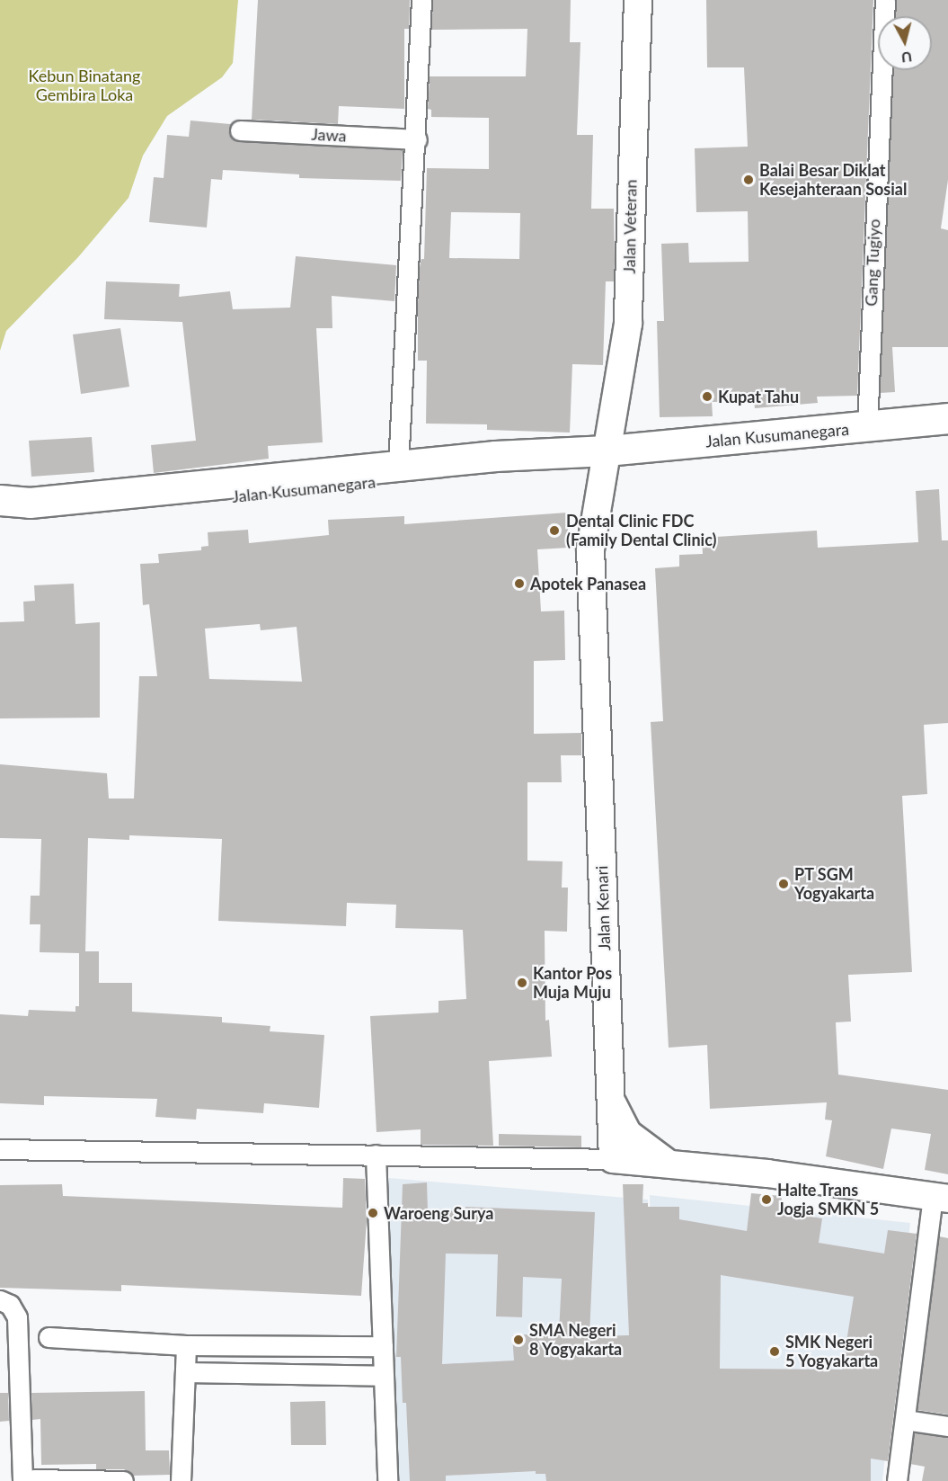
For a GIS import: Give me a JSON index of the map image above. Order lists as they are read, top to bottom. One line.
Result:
{"streets":{"main road":["Jalan Veteran","Jalan Kusumanegara","Jalan Kenari"],"street":["Jawa","Gang Tugiyo"]},"crossings":[["Jalan Veteran","Jalan Kusumanegara"],["Jalan Veteran","Jalan Kenari"],["Gang Tugiyo","Jalan Kusumanegara"],["Jalan Kusumanegara","Jalan Kenari"]],"parks":["Kebun Binatang Gembira Loka"],"places":["Balai Besar Diklat Kesejahteraan Sosial","Kupat Tahu","Dental Clinic FDC (Family Dental Clinic)","Apotek Panasea","PT SGM Yogyakarta","Kantor Pos Muja Muju","Halte Trans Jogja SMKN 5","Waroeng Surya","SMA Negeri 8 Yogyakarta","SMK Negeri 5 Yogyakarta"],"north":"bottom"}
